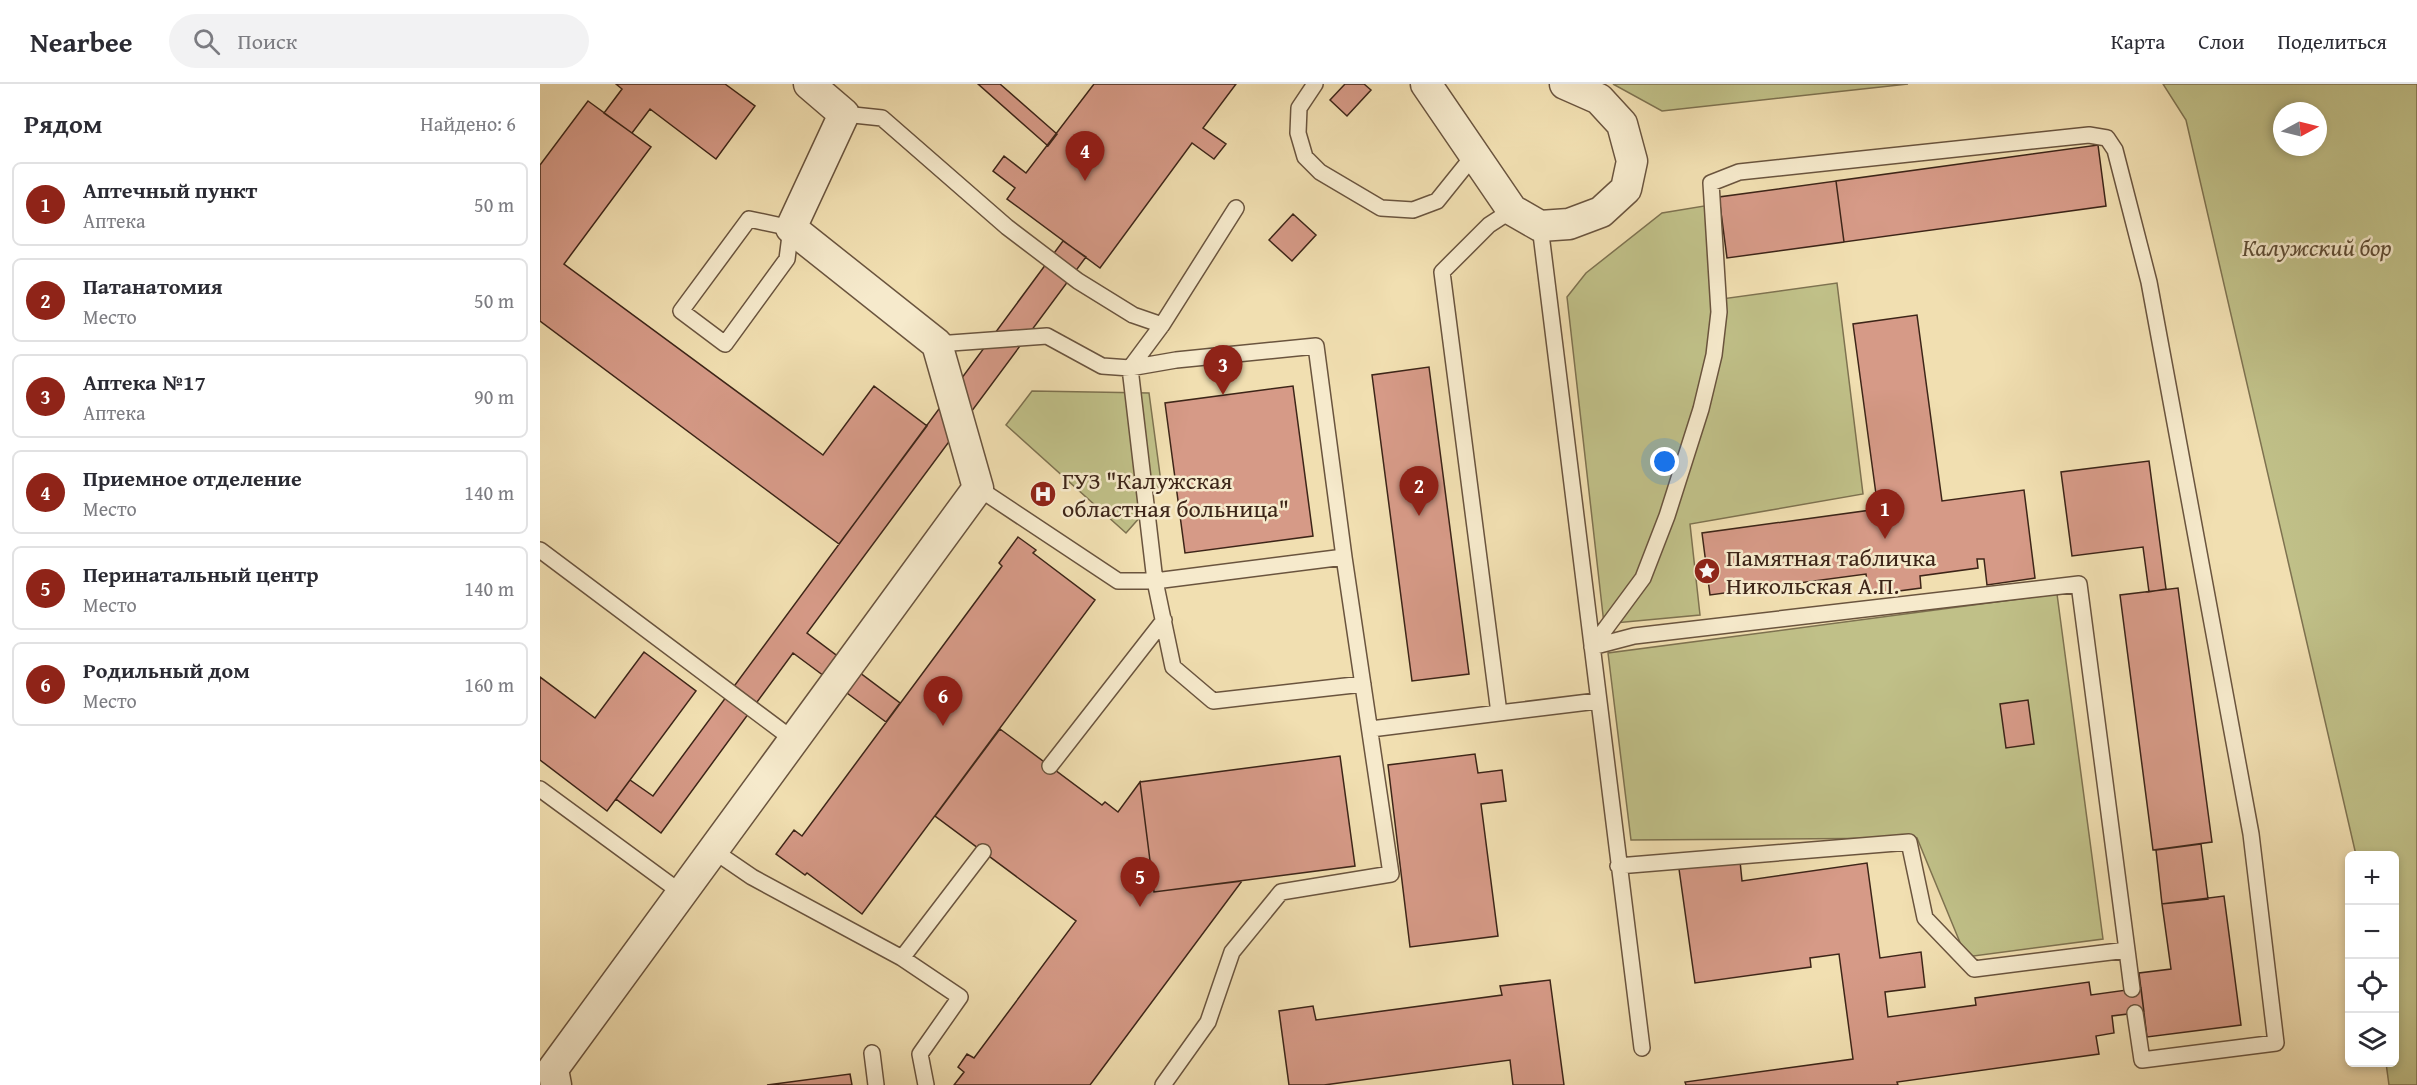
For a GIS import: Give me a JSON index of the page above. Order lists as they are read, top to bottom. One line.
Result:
{"parks":["Калужский бор"],"places":{"hospital":["ГУЗ \"Калужская областная больница\""],"place":["Памятная табличка Никольская А.П."]},"north":"right","page":{"header":"Nearbee","search":"Поиск","nav":["Карта","Слои","Поделиться"],"heading":["Рядом","Найдено: 6"],"pins":["4","3","2","1","6","5"],"list":[{"mark":"1","name":"Аптечный пункт","note":"Аптека","value":"50 m"},{"mark":"2","name":"Патанатомия","note":"Место","value":"50 m"},{"mark":"3","name":"Аптека №17","note":"Аптека","value":"90 m"},{"mark":"4","name":"Приемное отделение","note":"Место","value":"140 m"},{"mark":"5","name":"Перинатальный центр","note":"Место","value":"140 m"},{"mark":"6","name":"Родильный дом","note":"Место","value":"160 m"}],"map_buttons":["+","−"]}}
